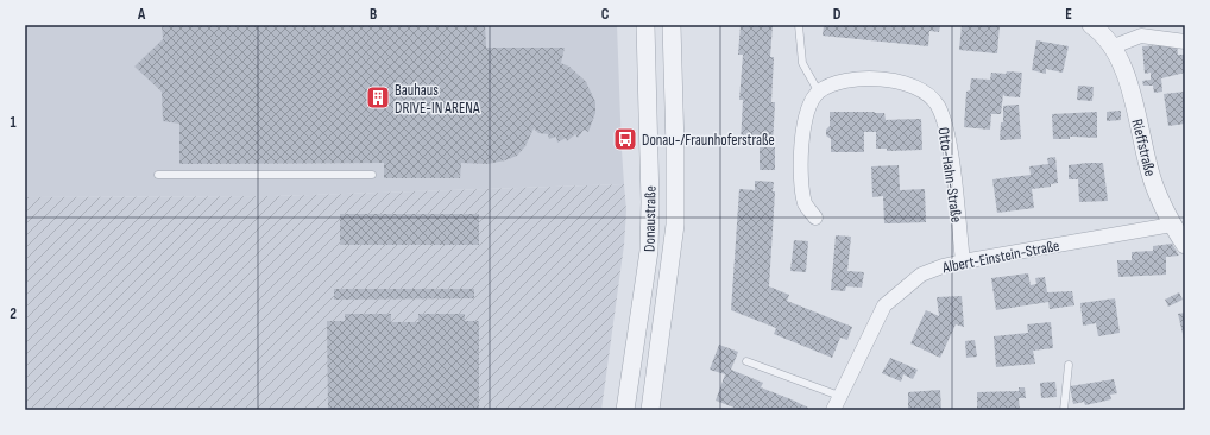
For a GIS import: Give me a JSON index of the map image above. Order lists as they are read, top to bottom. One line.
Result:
{"streets":{"street":["Rieffstraße","Otto-Hahn-Straße","Donaustraße","Albert-Einstein-Straße"]},"crossings":[["Rieffstraße","Albert-Einstein-Straße"],["Otto-Hahn-Straße","Albert-Einstein-Straße"]],"places":{"building":["Bauhaus DRIVE-IN ARENA"],"bus stop":["Donau-/Fraunhoferstraße"]},"grid":{"columns":["A","B","C","D","E"],"rows":["1","2"]}}
